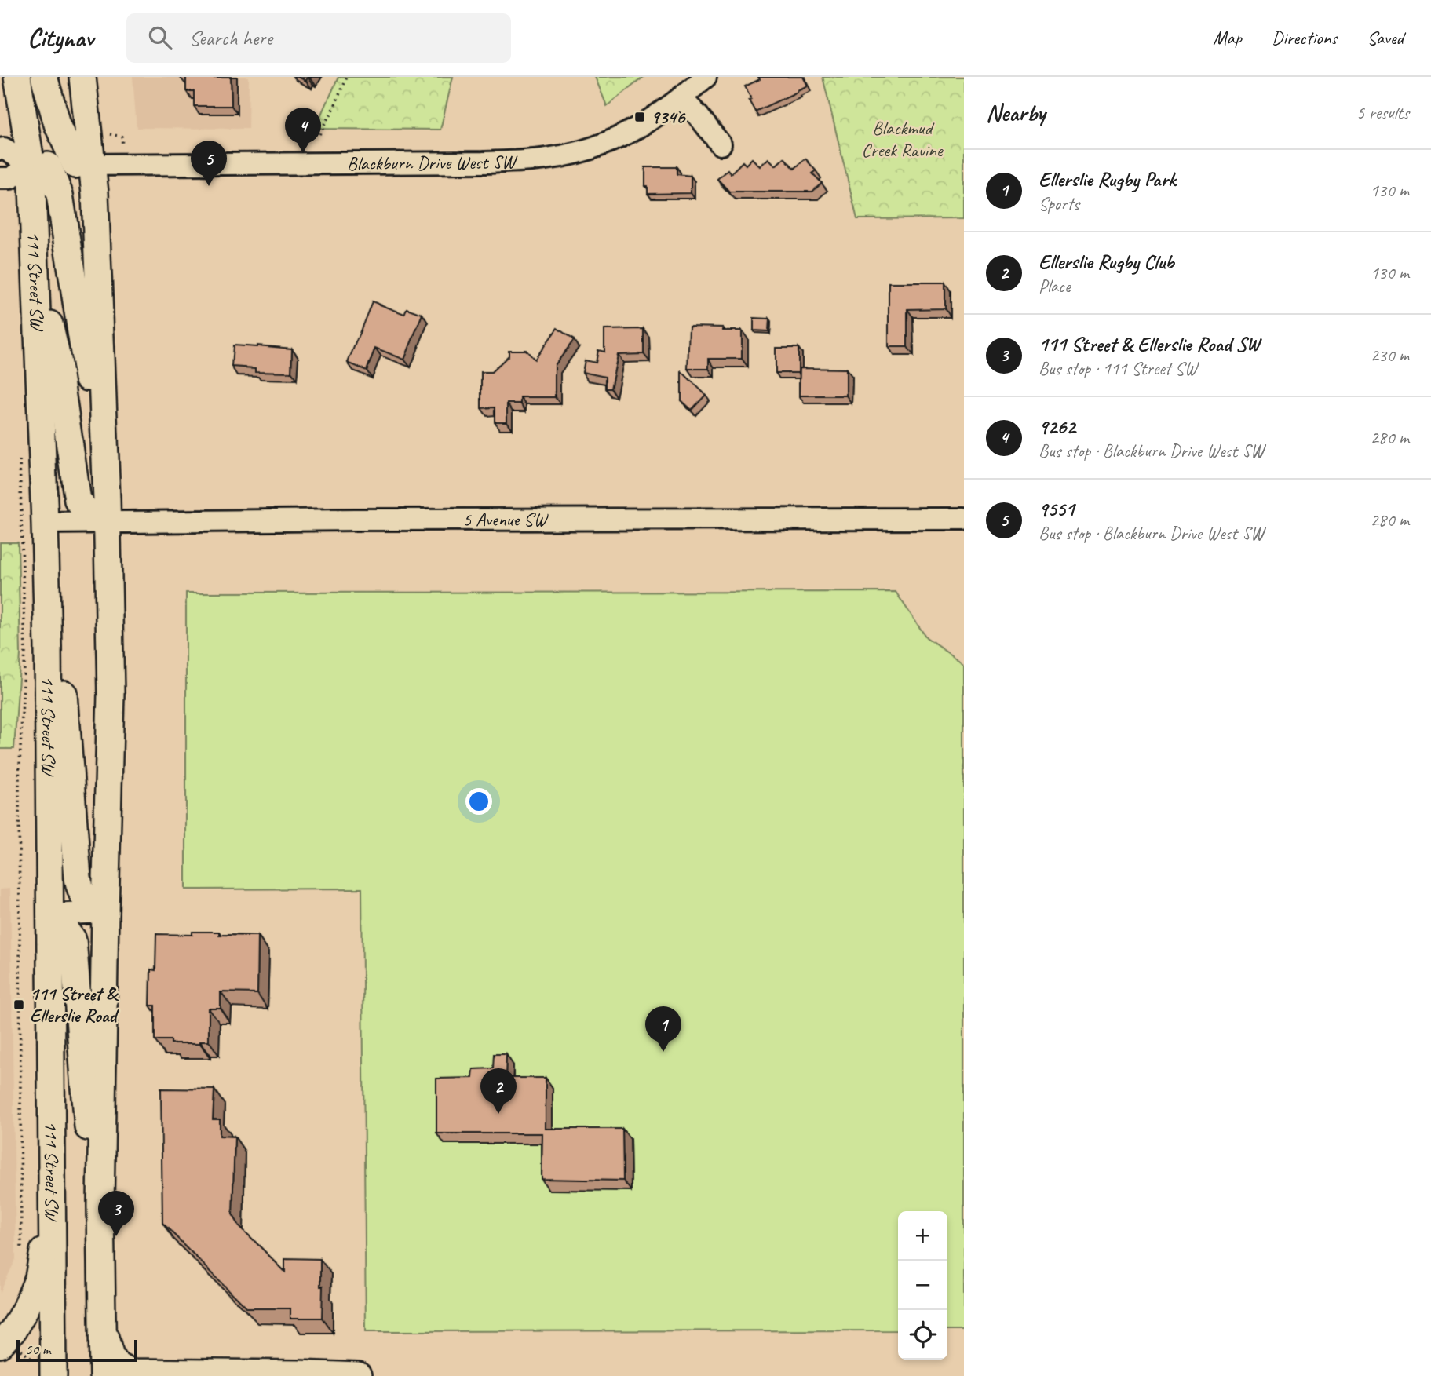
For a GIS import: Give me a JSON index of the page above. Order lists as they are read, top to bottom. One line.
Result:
{"streets":{"main road":["111 Street SW"],"street":["Blackburn Drive West SW","5 Avenue SW"]},"crossings":[["Blackburn Drive West SW","111 Street SW"],["111 Street SW","5 Avenue SW"]],"parks":["Blackmud Creek Ravine"],"places":{"transit":["9346","111 Street & Ellerslie Road"]},"scale_bar":"50 m","page":{"header":"Citynav","search":"Search here","nav":["Map","Directions","Saved"],"heading":["Nearby","5 results"],"pins":["4","5","1","2","3"],"list":[{"mark":"1","name":"Ellerslie Rugby Park","note":"Sports","value":"130 m"},{"mark":"2","name":"Ellerslie Rugby Club","note":"Place","value":"130 m"},{"mark":"3","name":"111 Street & Ellerslie Road SW","note":"Bus stop · 111 Street SW","value":"230 m"},{"mark":"4","name":"9262","note":"Bus stop · Blackburn Drive West SW","value":"280 m"},{"mark":"5","name":"9551","note":"Bus stop · Blackburn Drive West SW","value":"280 m"}],"map_buttons":["+","−"],"scale":"50 m"}}
